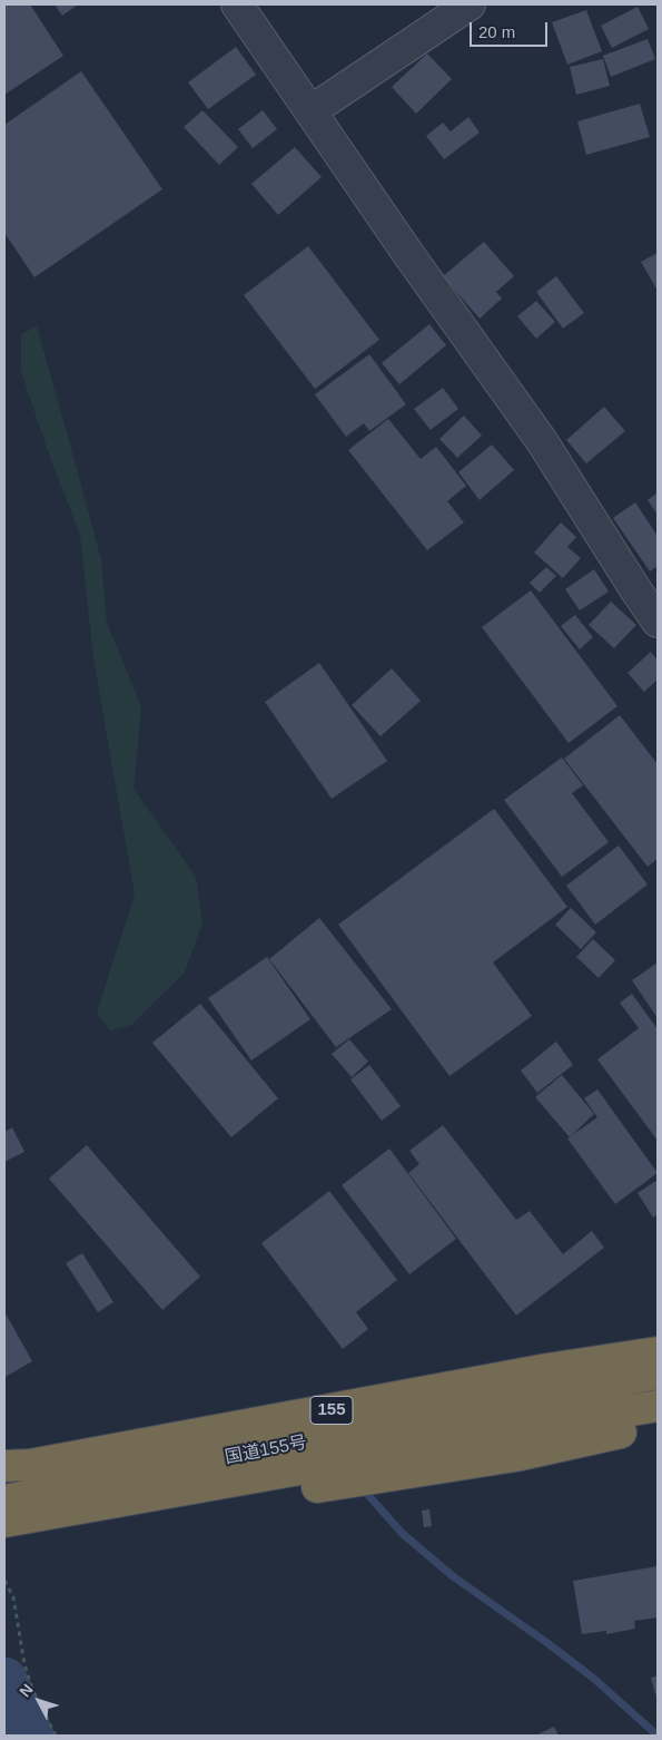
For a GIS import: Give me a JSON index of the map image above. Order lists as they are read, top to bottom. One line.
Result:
{"streets":{"highway":["155","国道155号"]},"scale_bar":"20 m","north":"top left"}
